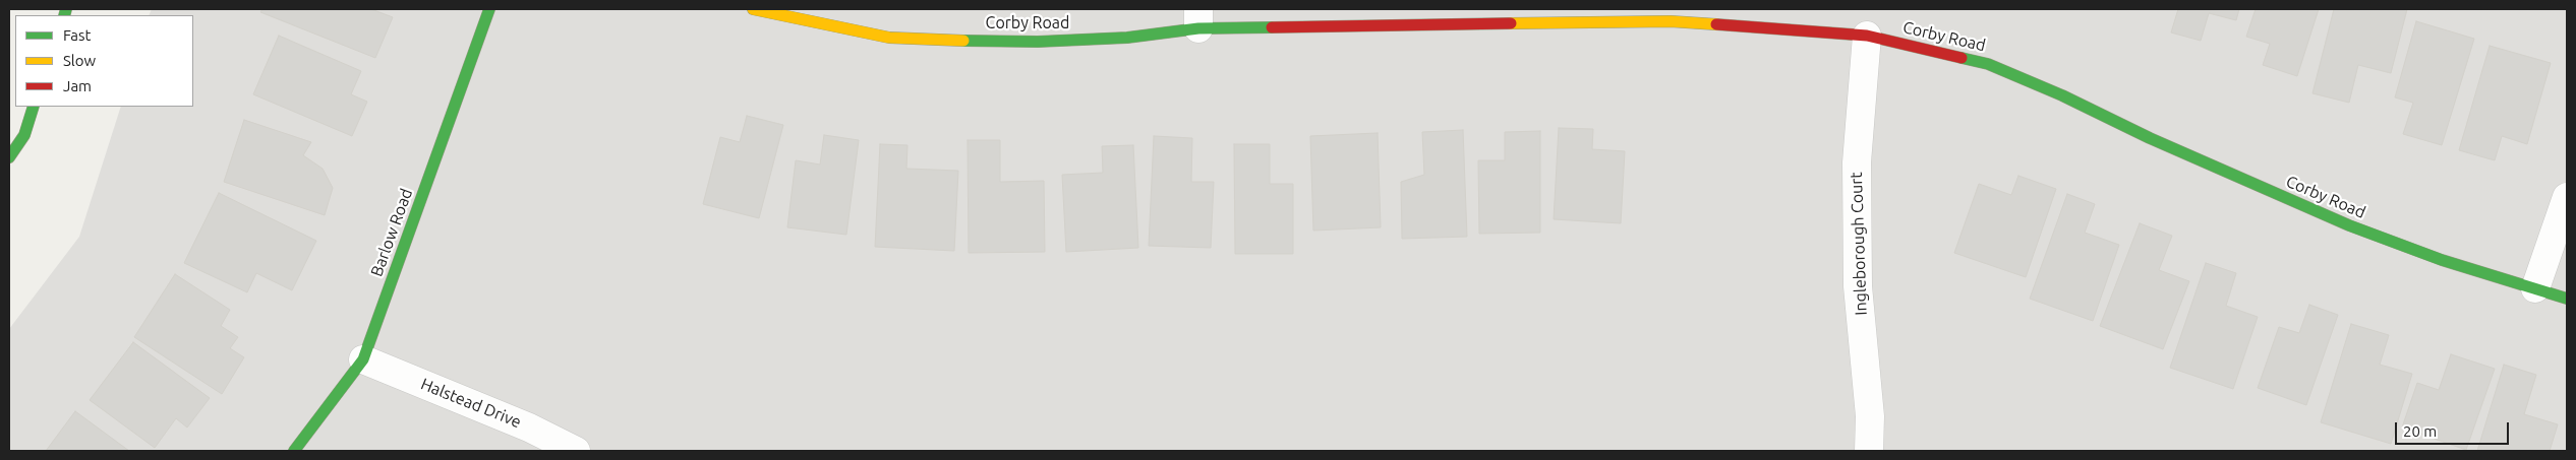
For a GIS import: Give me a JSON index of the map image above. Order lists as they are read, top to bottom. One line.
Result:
{"streets":{"street":["Corby Road","Barlow Road","Ingleborough Court","Halstead Drive"]},"crossings":[["Corby Road","Ingleborough Court"],["Barlow Road","Halstead Drive"]],"legend":["Fast","Slow","Jam"],"scale_bar":"20 m"}
